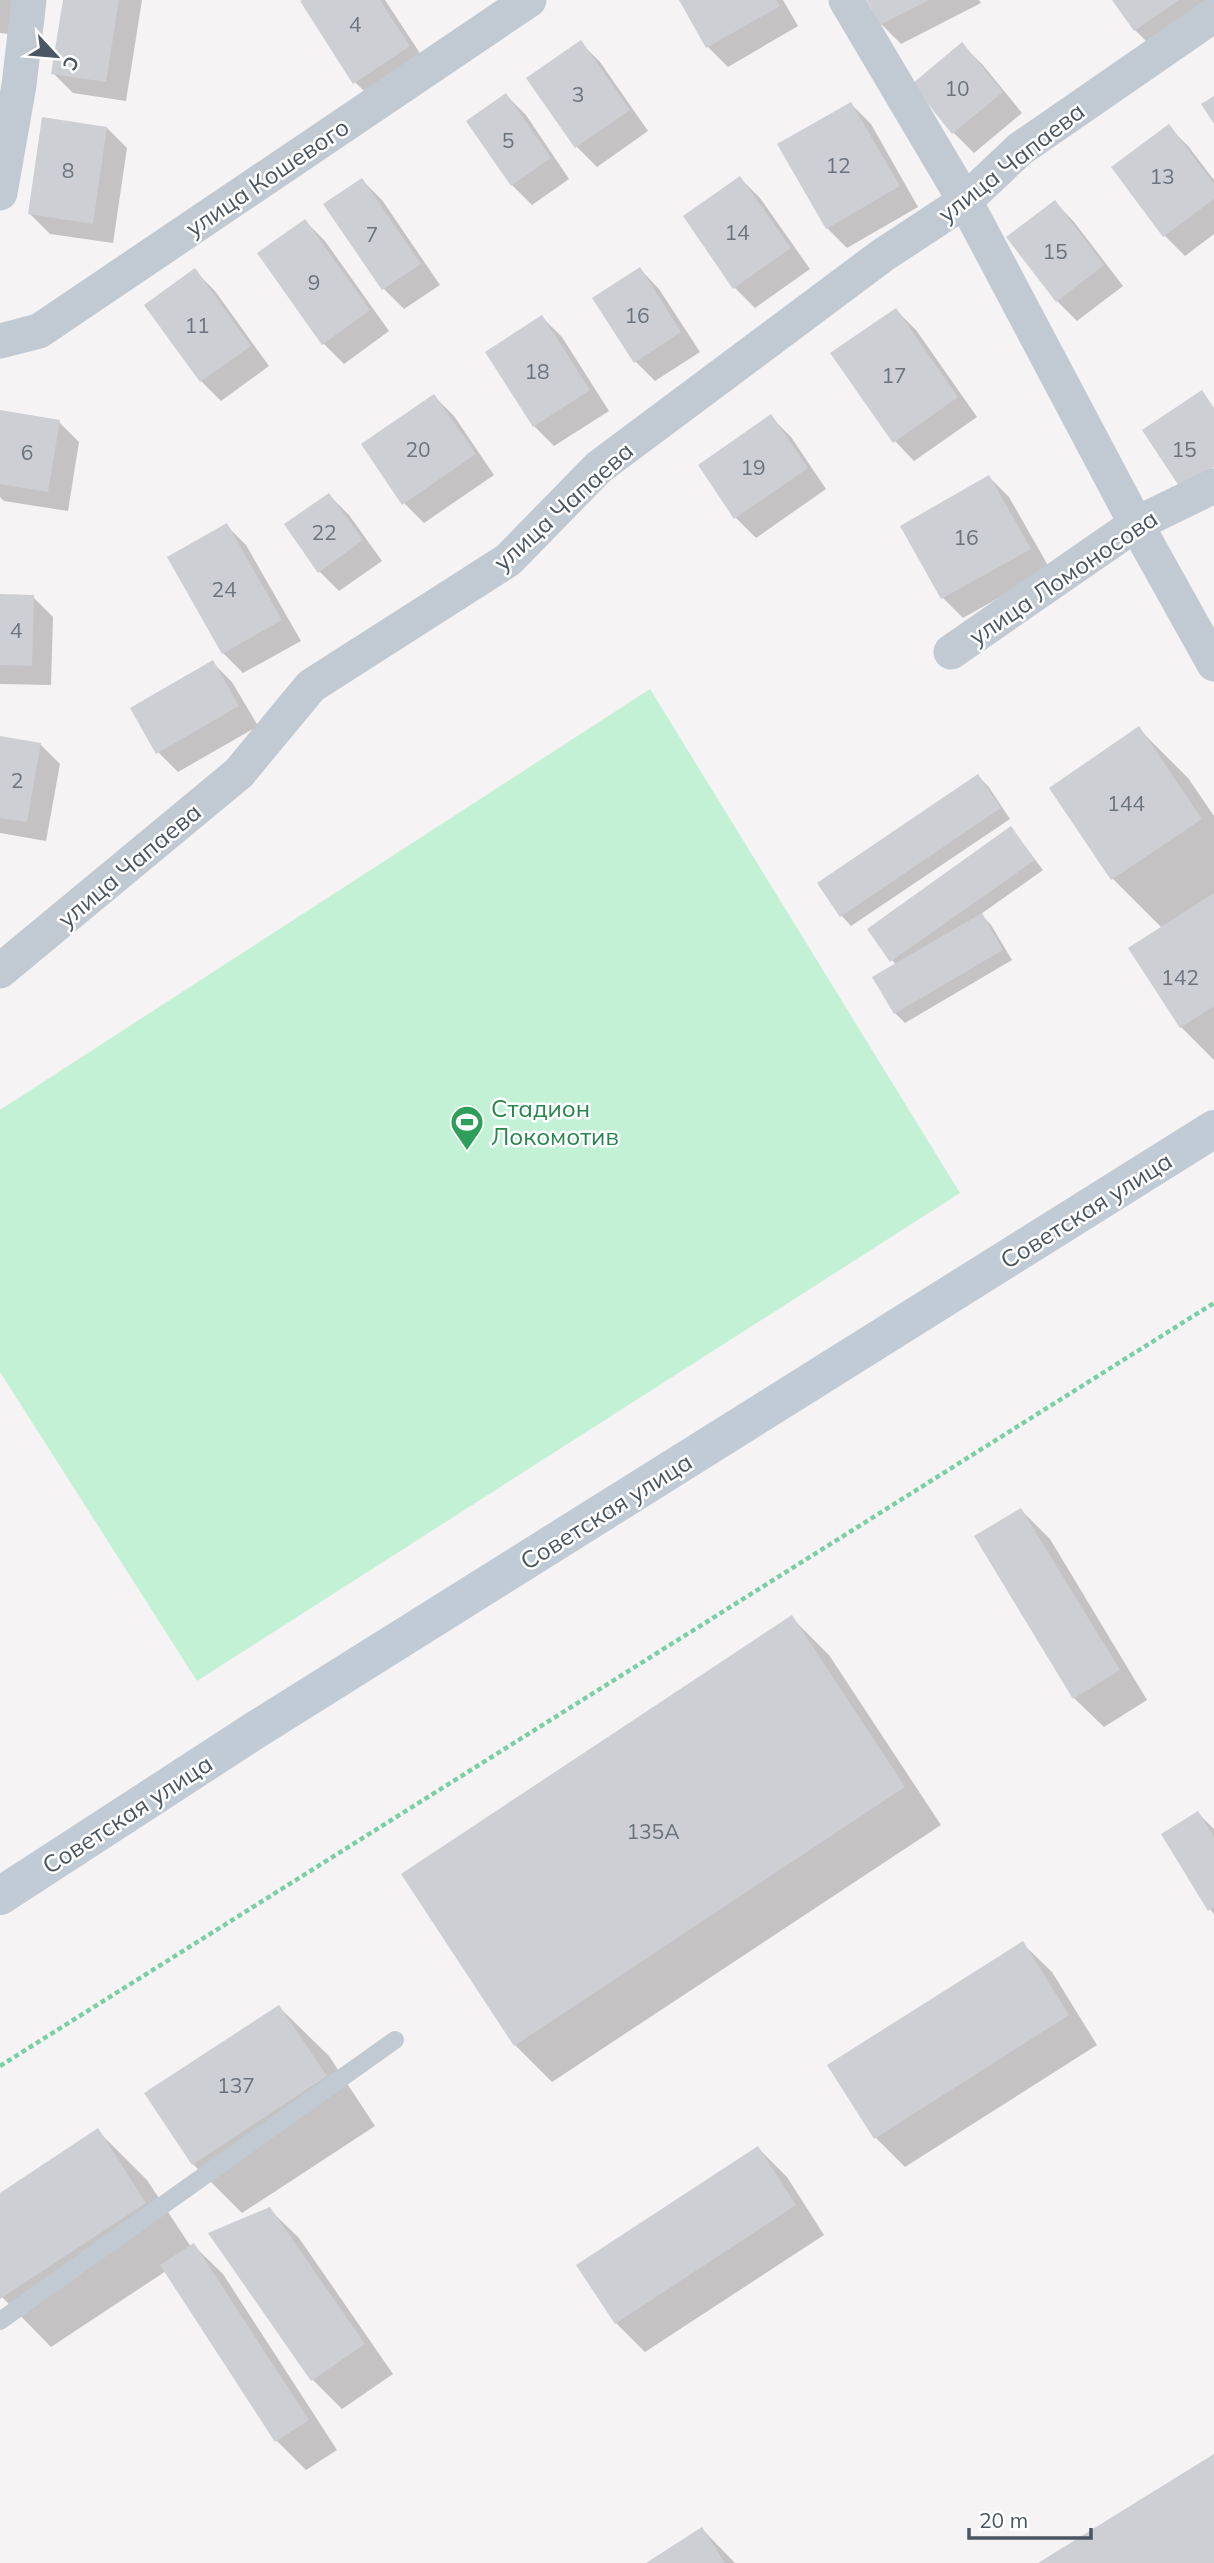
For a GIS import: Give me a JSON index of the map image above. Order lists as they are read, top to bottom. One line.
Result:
{"streets":{"main road":["Советская улица"],"street":["улица Чапаева","улица Кошевого","улица Ломоносова"]},"places":{"sports":["Стадион Локомотив"]},"house_numbers":["4","10","3","5","12","8","13","14","7","15","9","16","11","18","17","20","15","6","19","22","16","24","4","2","144","142","135А","137"],"scale_bar":"20 m","north":"bottom right"}
